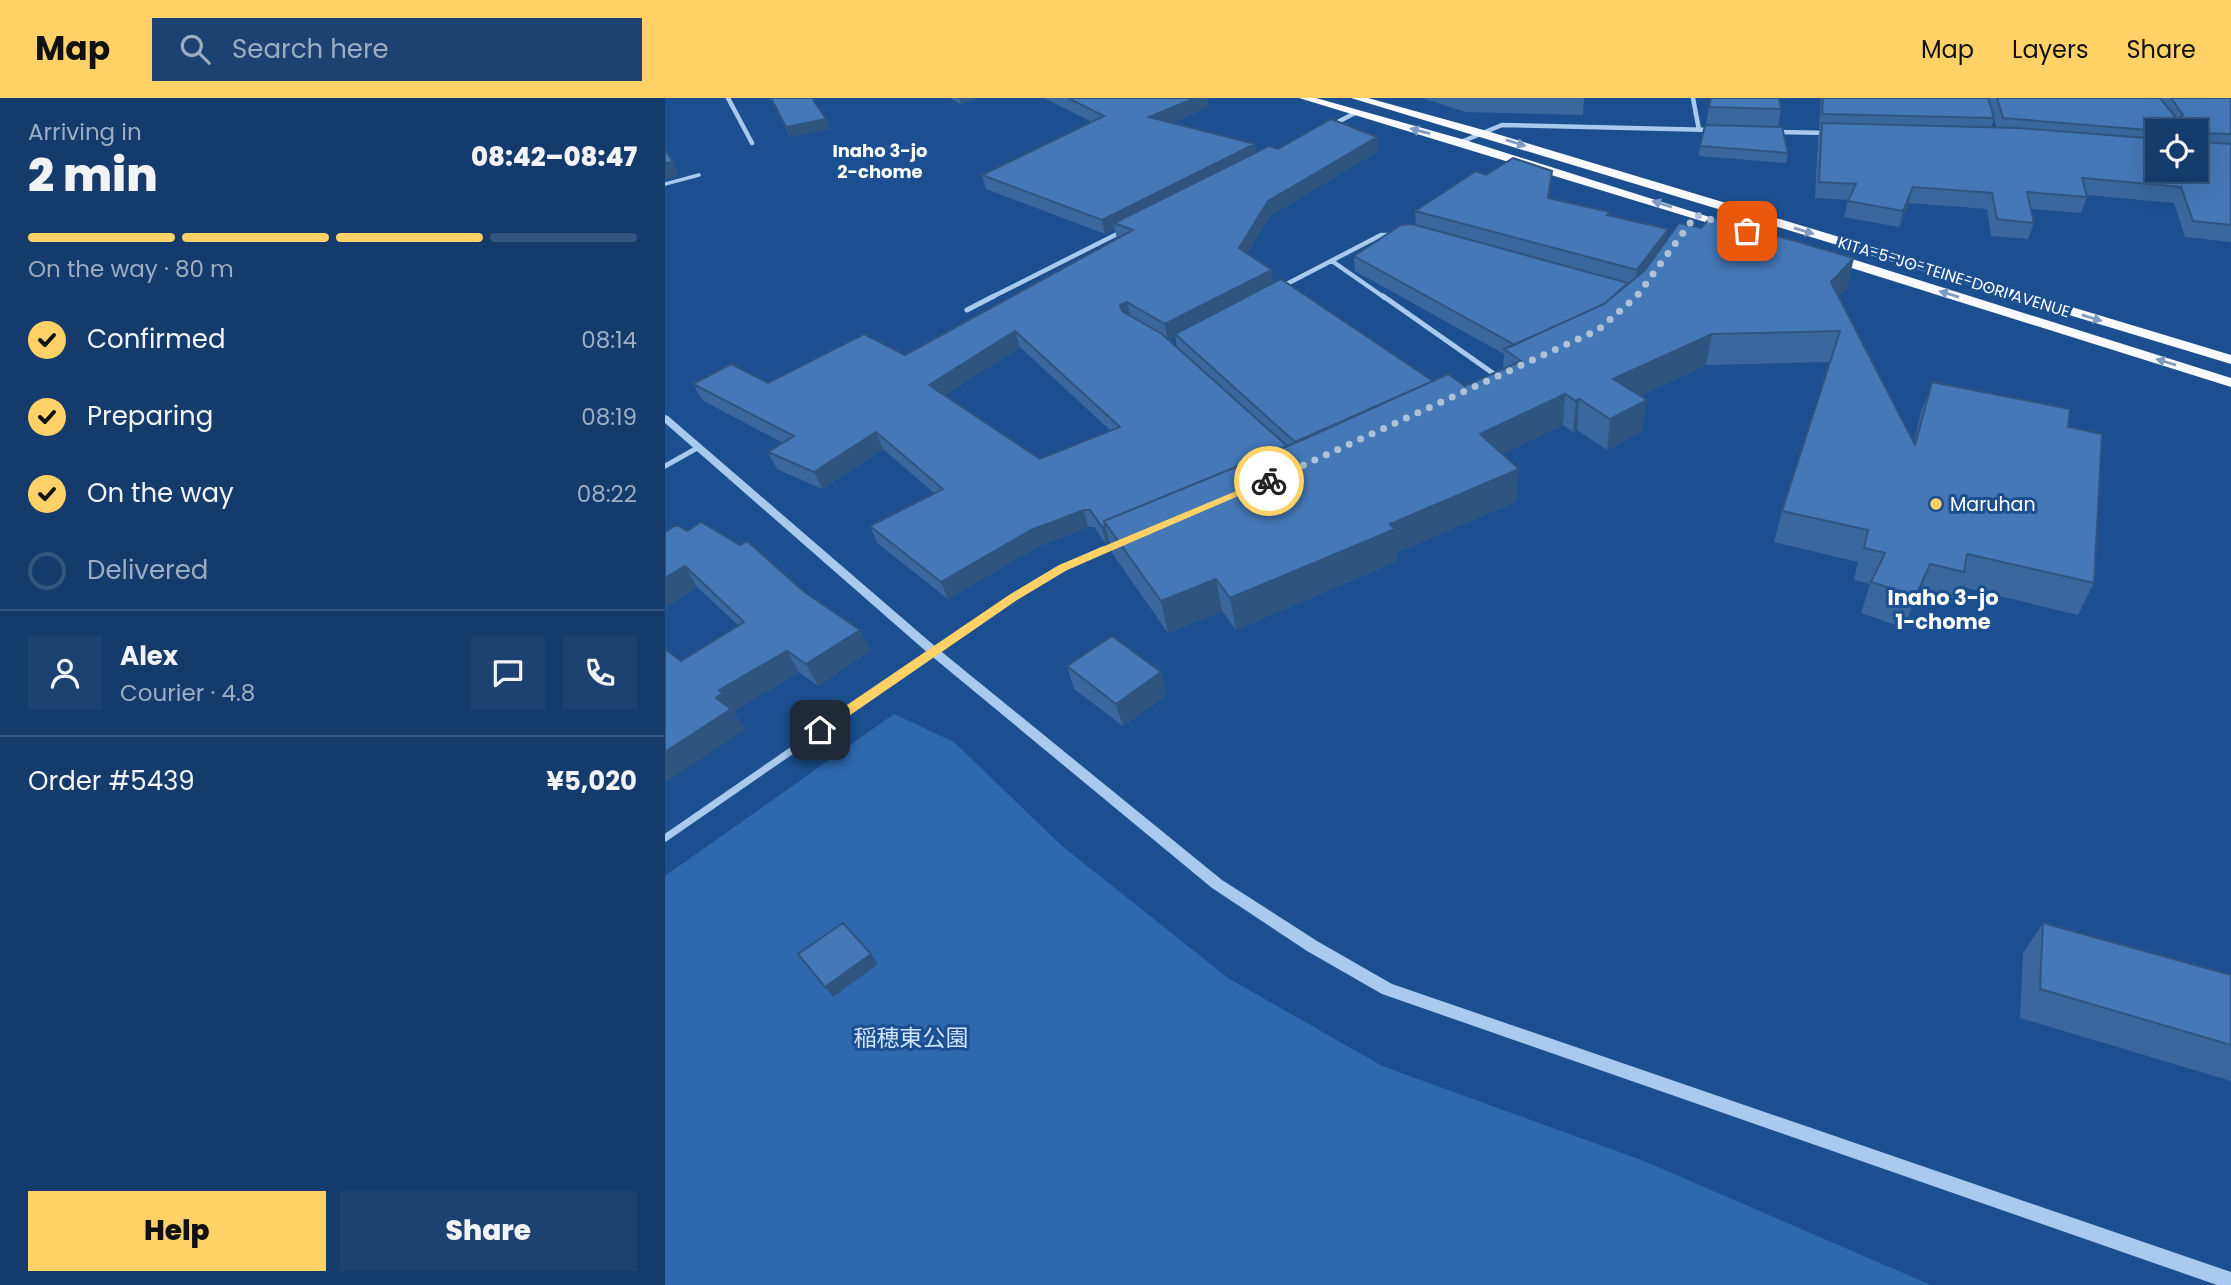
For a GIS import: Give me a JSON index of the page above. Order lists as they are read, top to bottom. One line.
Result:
{"streets":{"highway":["KITA-5-JO-TEINE-DORI AVENUE"]},"districts":["Inaho 3-jo 2-chome","Inaho 3-jo 1-chome"],"parks":["稲穂東公園"],"places":["Maruhan"],"page":{"header":"Map","search":"Search here","nav":["Map","Layers","Share"],"heading":["2 min","Arriving in","08:42–08:47"],"panel":["Alex","Courier · 4.8","Order #5439","¥5,020"],"bar":"On the way · 80 m","list":[["Confirmed","08:14"],["Preparing","08:19"],["On the way","08:22"],"Delivered"],"buttons":["Help","Share"]}}
